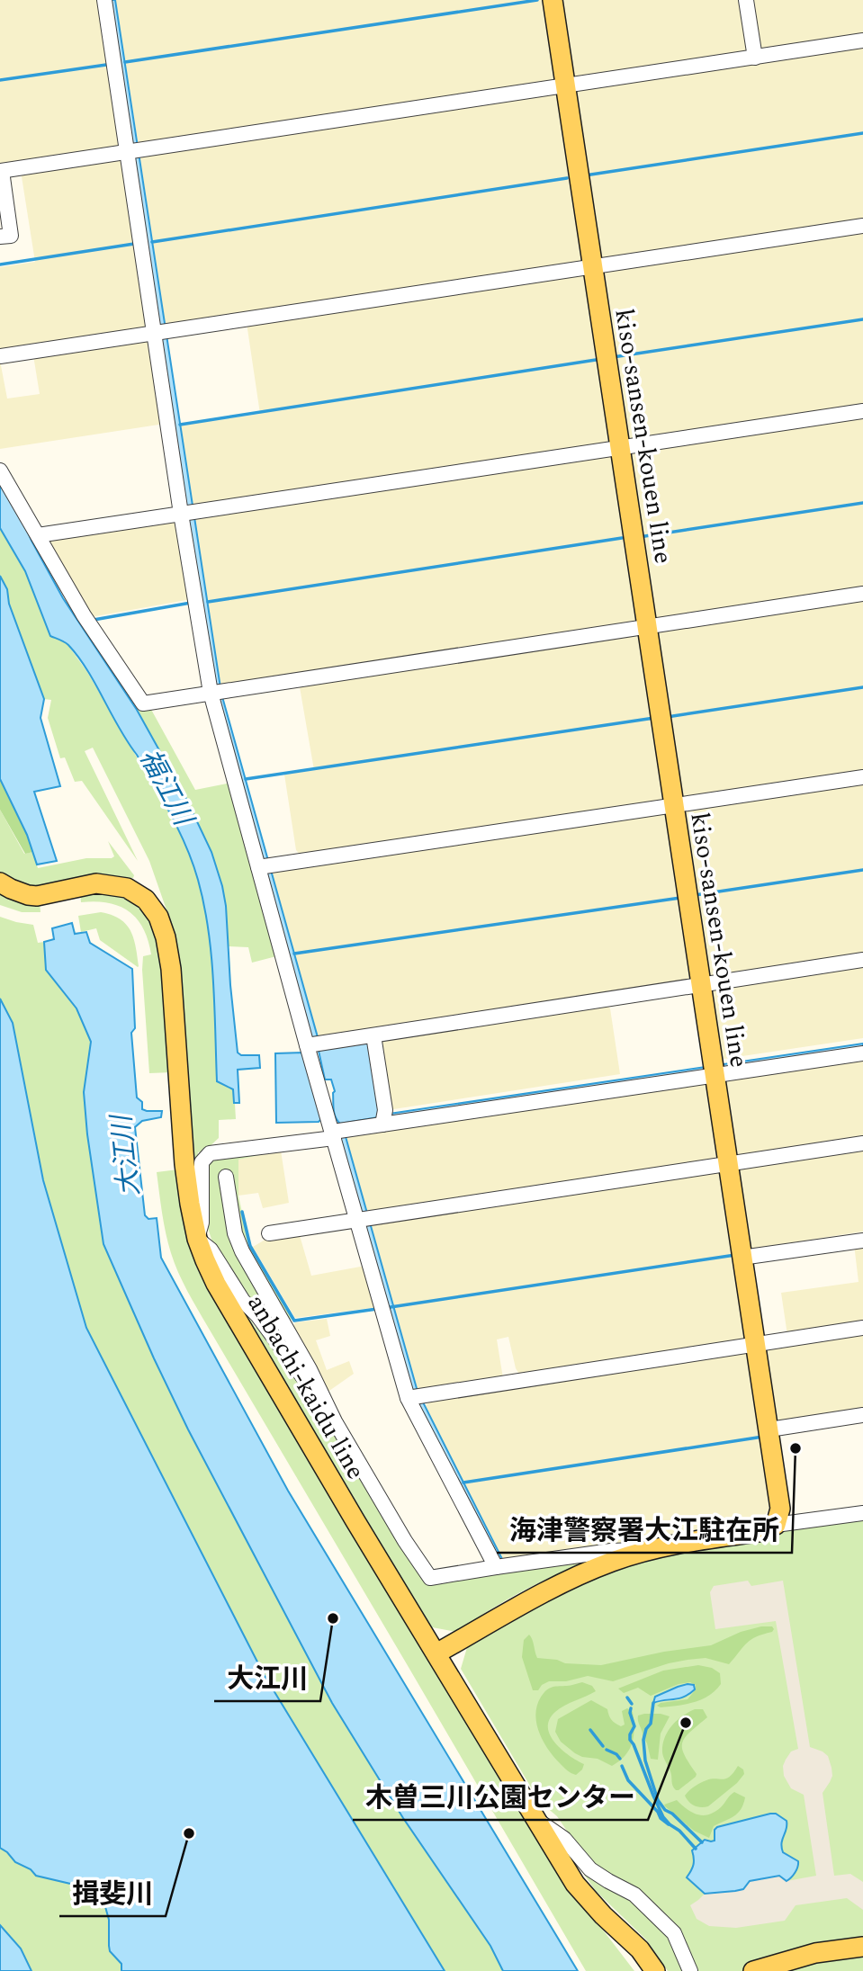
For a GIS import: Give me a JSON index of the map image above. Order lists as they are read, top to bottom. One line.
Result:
{"streets":{"main road":["kiso-sansen-kouen line","anbachi-kaidu line"]},"water":["福江川","大江川"],"places":["海津警察署大江駐在所","大江川","木曽三川公園センター","揖斐川"]}
